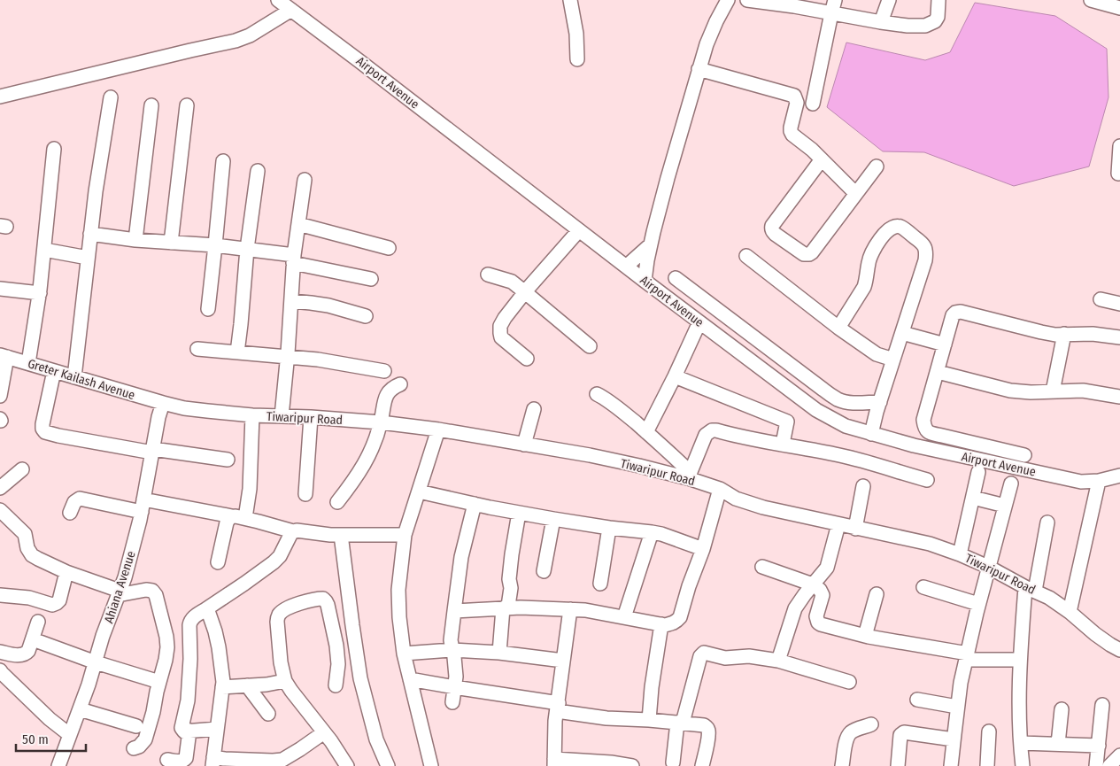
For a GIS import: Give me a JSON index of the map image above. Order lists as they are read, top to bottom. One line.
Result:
{"streets":{"street":["Airport Avenue","Greter Kailash Avenue","Tiwaripur Road","Ahiana Avenue"]},"crossings":[["Greter Kailash Avenue","Tiwaripur Road"],["Greter Kailash Avenue","Ahiana Avenue"],["Tiwaripur Road","Ahiana Avenue"]],"scale_bar":"50 m"}
